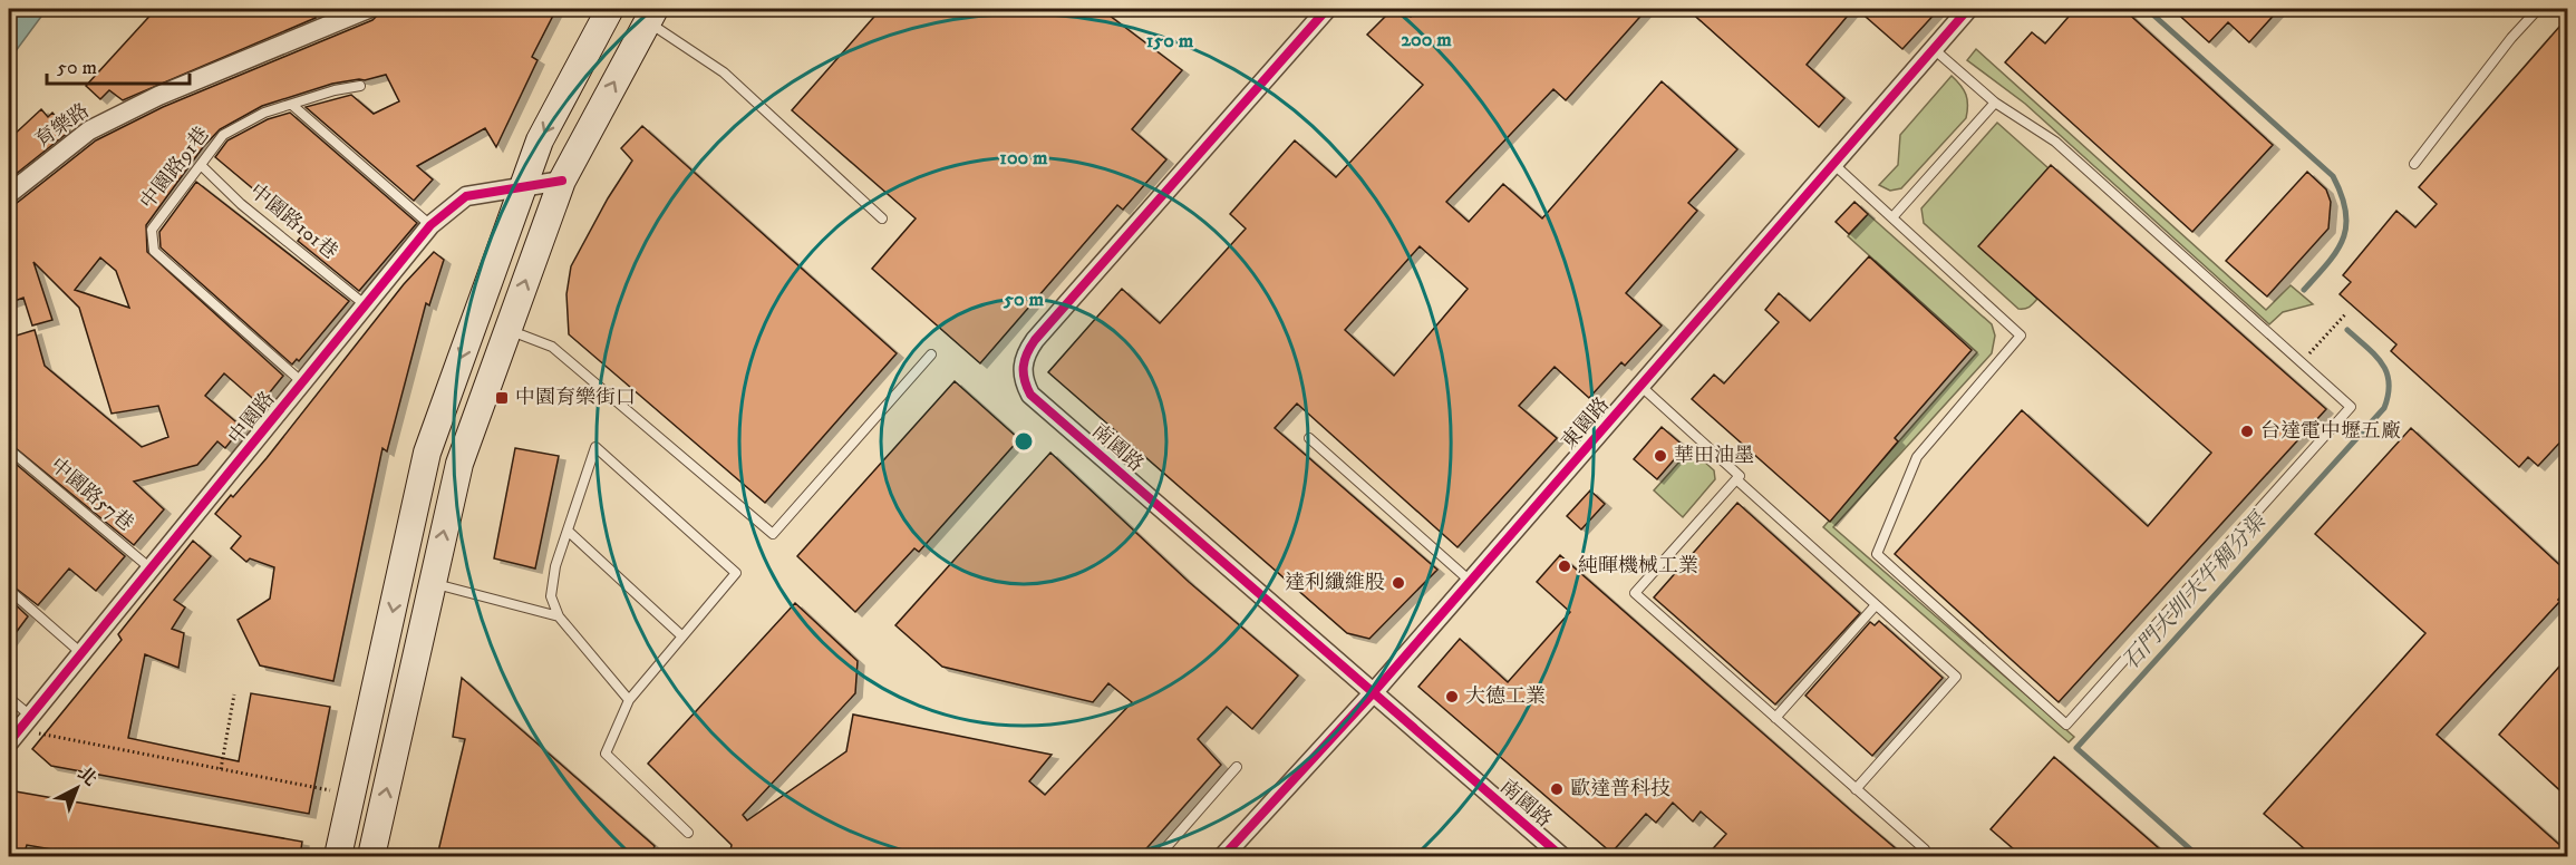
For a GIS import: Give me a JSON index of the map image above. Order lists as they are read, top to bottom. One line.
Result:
{"streets":{"street":["育樂路","中園路","東園路","南園路"],"lane":["中園路91巷","中園路101巷","中園路57巷"]},"crossings":[["中園路91巷","中園路101巷"],["中園路91巷","中園路"],["中園路101巷","中園路"],["中園路","中園路57巷"],["東園路","南園路"]],"water":["石門大圳大牛稠分渠"],"places":{"transit":["中園育樂街口"],"other":["台達電中壢五廠","華田油墨","純暉機械工業","達利纖維股","大德工業","歐達普科技"]},"scale_bar":"50 m","north":"top right","rings":["200 m","150 m","100 m","50 m"]}
